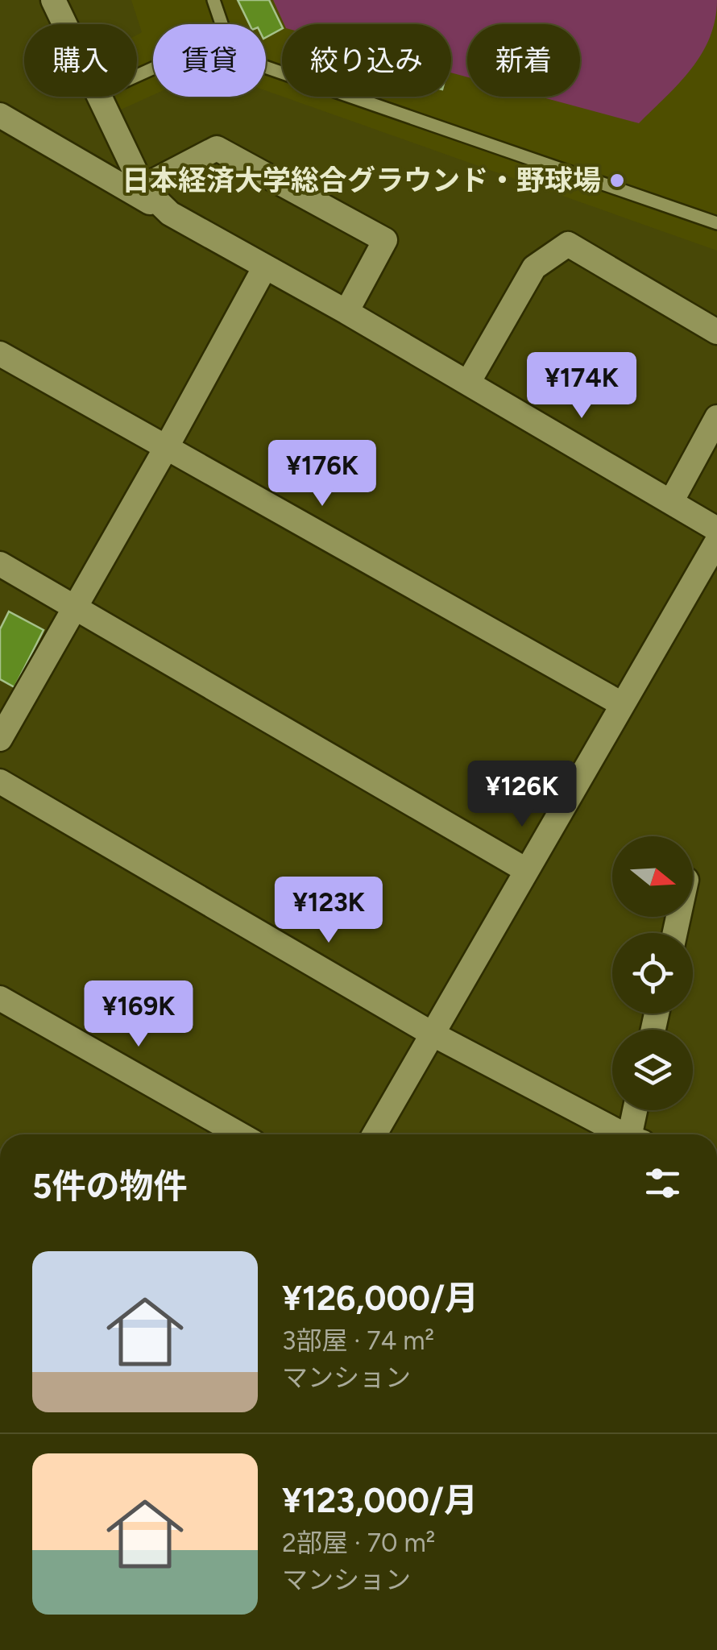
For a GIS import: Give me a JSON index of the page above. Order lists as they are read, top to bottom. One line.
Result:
{"places":["日本経済大学総合グラウンド・野球場"],"north":"right","page":{"chip":["購入","賃貸","絞り込み","新着"],"price":["¥174K","¥176K","¥126K","¥123K","¥169K"],"heading":"5件の物件","list":[{"name":"¥126,000/月","note":"3部屋 · 74 m² · マンション"},{"name":"¥123,000/月","note":"2部屋 · 70 m² · マンション"}]}}
